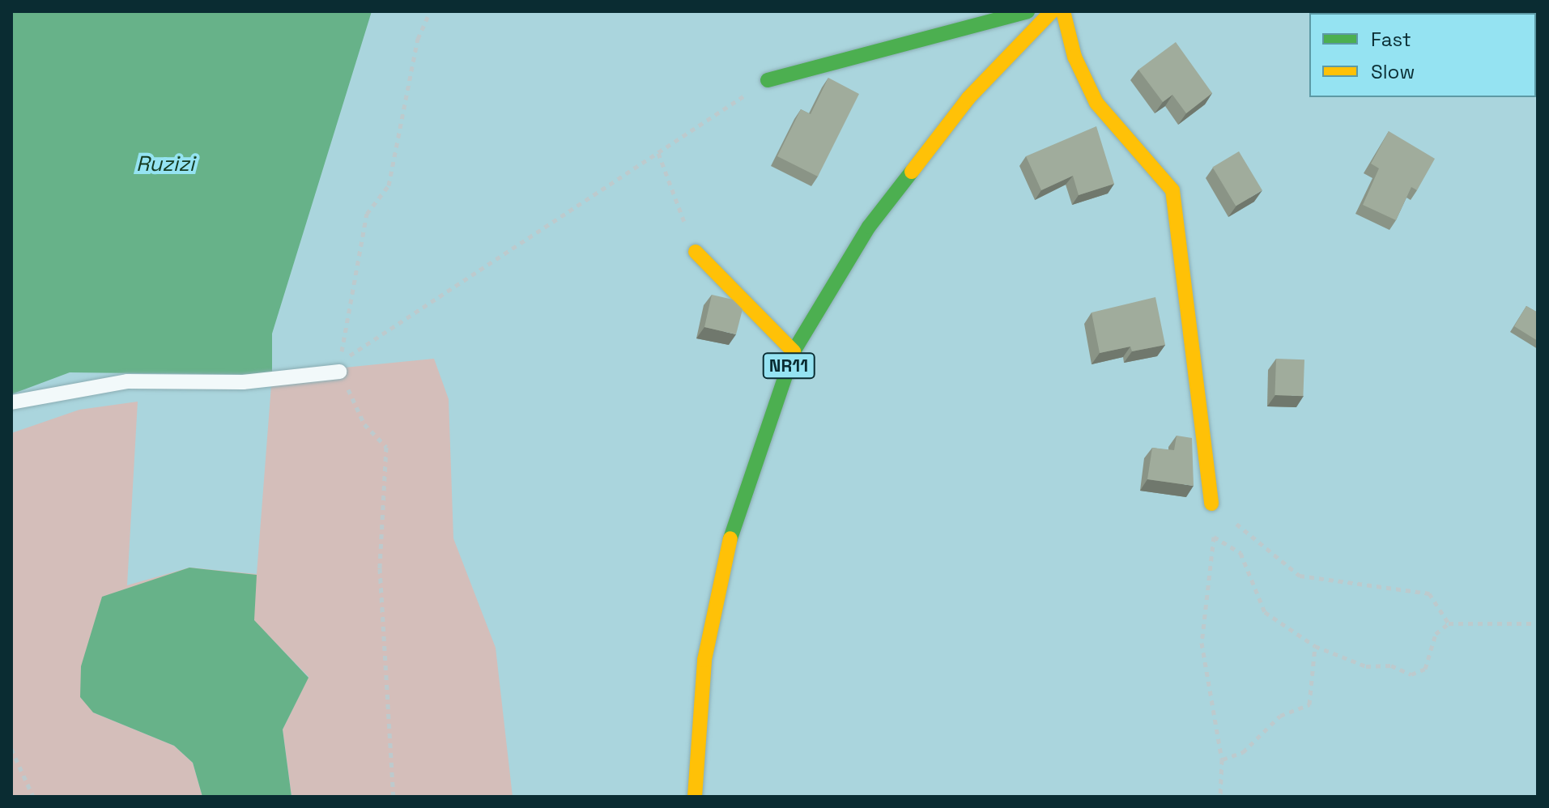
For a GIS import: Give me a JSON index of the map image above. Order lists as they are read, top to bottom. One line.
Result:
{"streets":{"main road":["NR11"]},"water":["Ruzizi"],"legend":["Fast","Slow"]}
